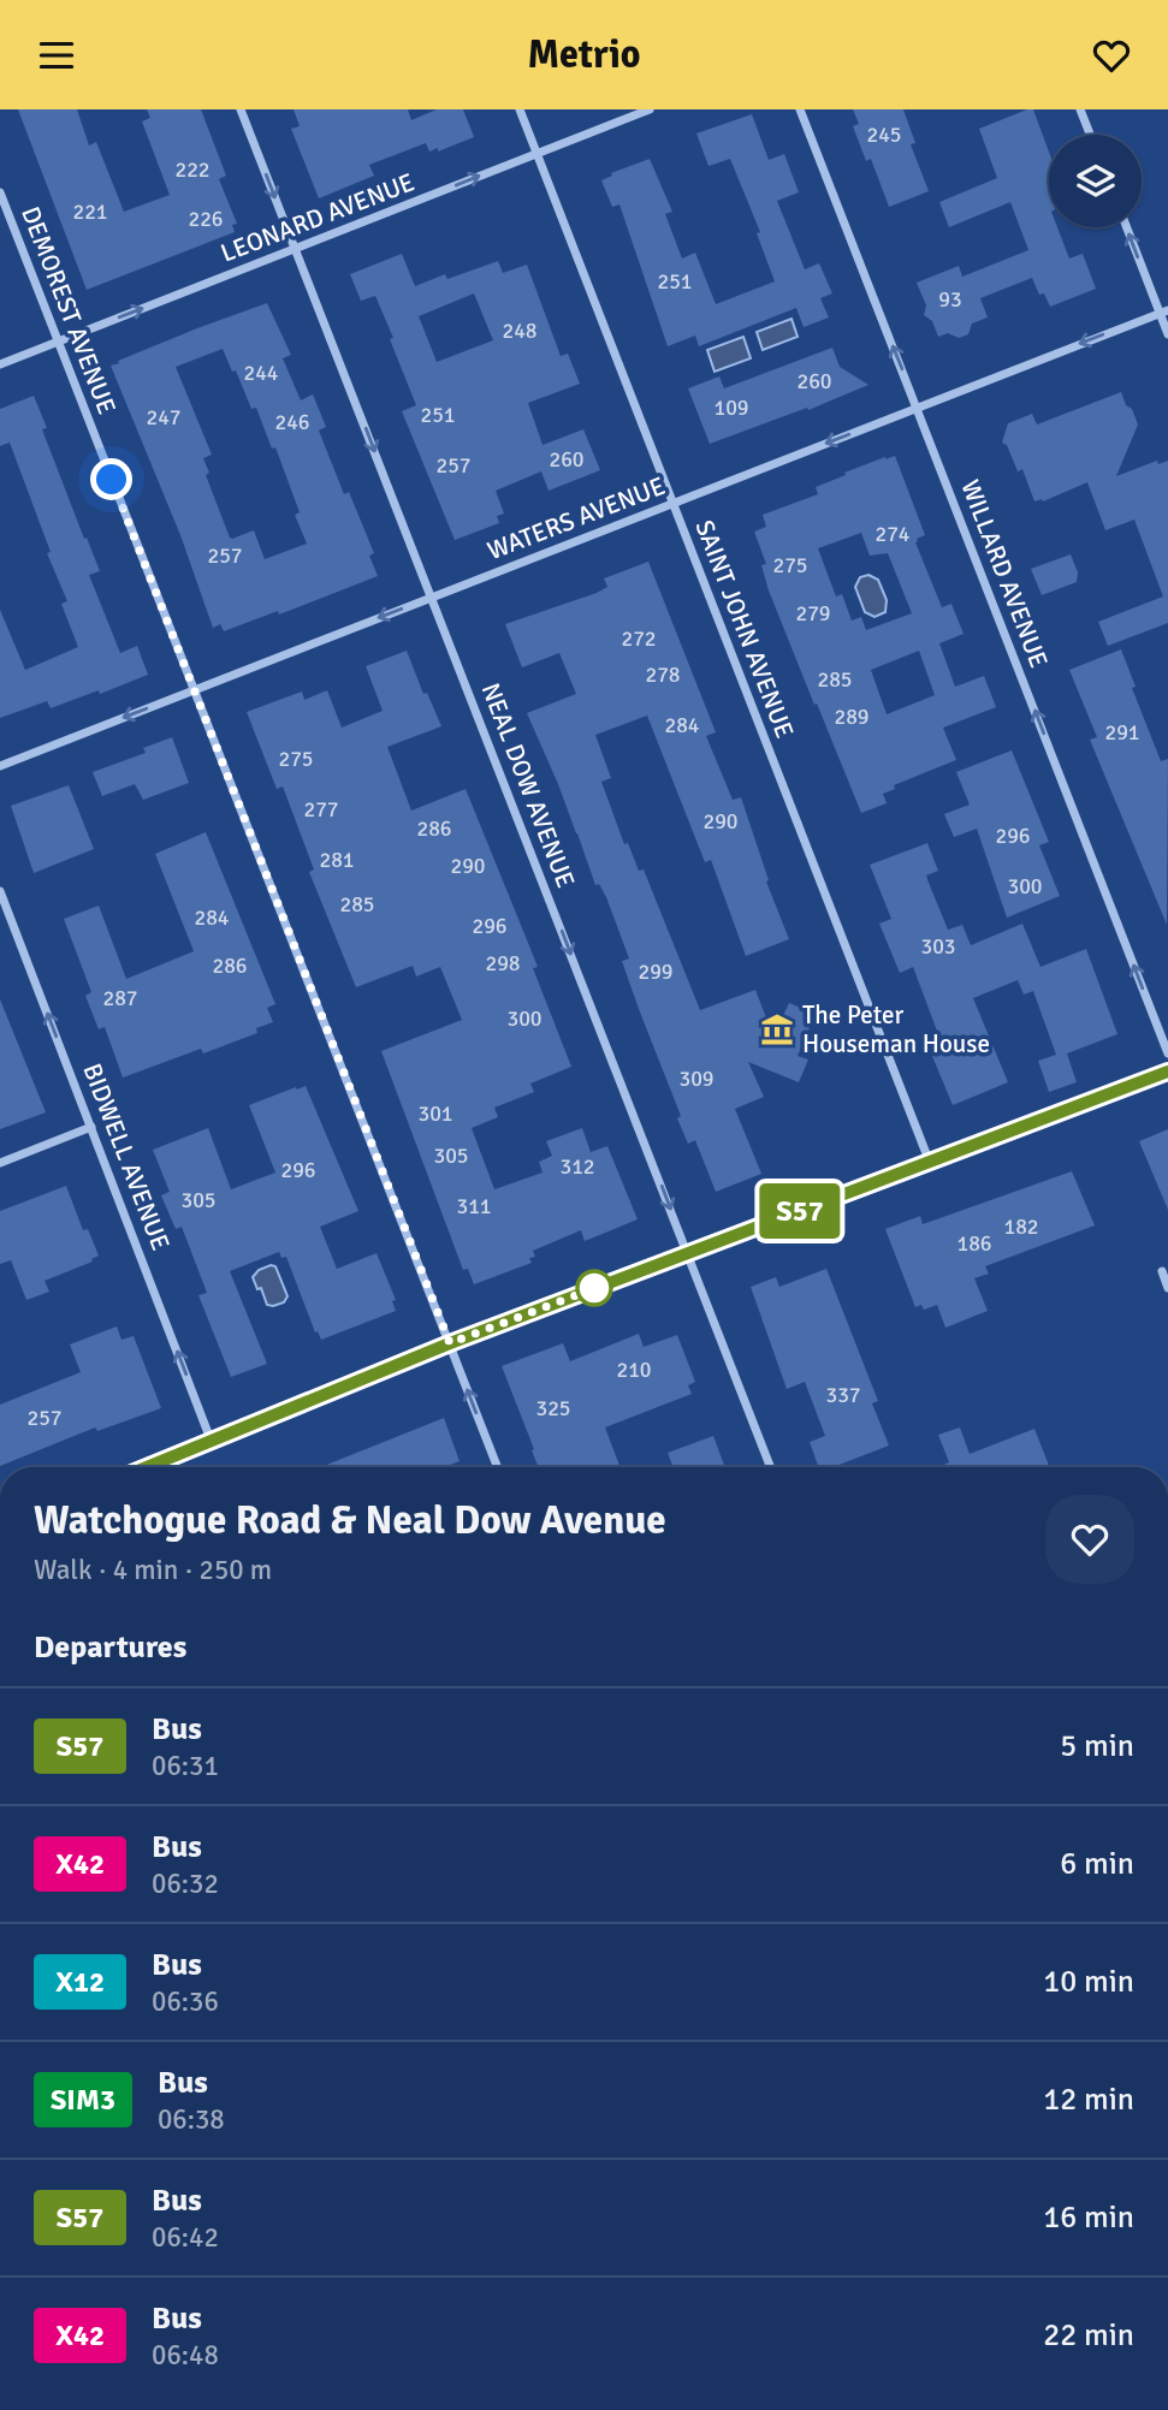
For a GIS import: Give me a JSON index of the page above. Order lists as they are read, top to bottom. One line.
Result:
{"streets":{"street":["LEONARD AVENUE","DEMOREST AVENUE","WATERS AVENUE","WILLARD AVENUE","SAINT JOHN AVENUE","NEAL DOW AVENUE","BIDWELL AVENUE"]},"crossings":[["LEONARD AVENUE","DEMOREST AVENUE"],["LEONARD AVENUE","SAINT JOHN AVENUE"],["LEONARD AVENUE","NEAL DOW AVENUE"],["DEMOREST AVENUE","WATERS AVENUE"],["WATERS AVENUE","WILLARD AVENUE"],["WATERS AVENUE","SAINT JOHN AVENUE"],["WATERS AVENUE","NEAL DOW AVENUE"]],"one_way":["LEONARD AVENUE","WATERS AVENUE","WILLARD AVENUE","NEAL DOW AVENUE","BIDWELL AVENUE"],"places":{"museum":["The Peter Houseman House"]},"lines":["bus line S57"],"house_numbers":["245","222","221","226","251","93","248","244","260","109","251","247","246","260","257","274","257","275","279","272","278","285","289","284","291","275","277","290","286","296","281","290","300","285","284","296","303","298","286","299","287","300","309","301","305","312","296","305","311","182","186","210","337","325","257"],"page":{"header":"Metrio","on_map":"S57","heading":[["Watchogue Road & Neal Dow Avenue","Walk · 4 min · 250 m"],"Departures"],"list":[{"mark":"S57","name":"Bus","note":"06:31","value":"5 min"},{"mark":"X42","name":"Bus","note":"06:32","value":"6 min"},{"mark":"X12","name":"Bus","note":"06:36","value":"10 min"},{"mark":"SIM3","name":"Bus","note":"06:38","value":"12 min"},{"mark":"S57","name":"Bus","note":"06:42","value":"16 min"},{"mark":"X42","name":"Bus","note":"06:48","value":"22 min"}]}}
